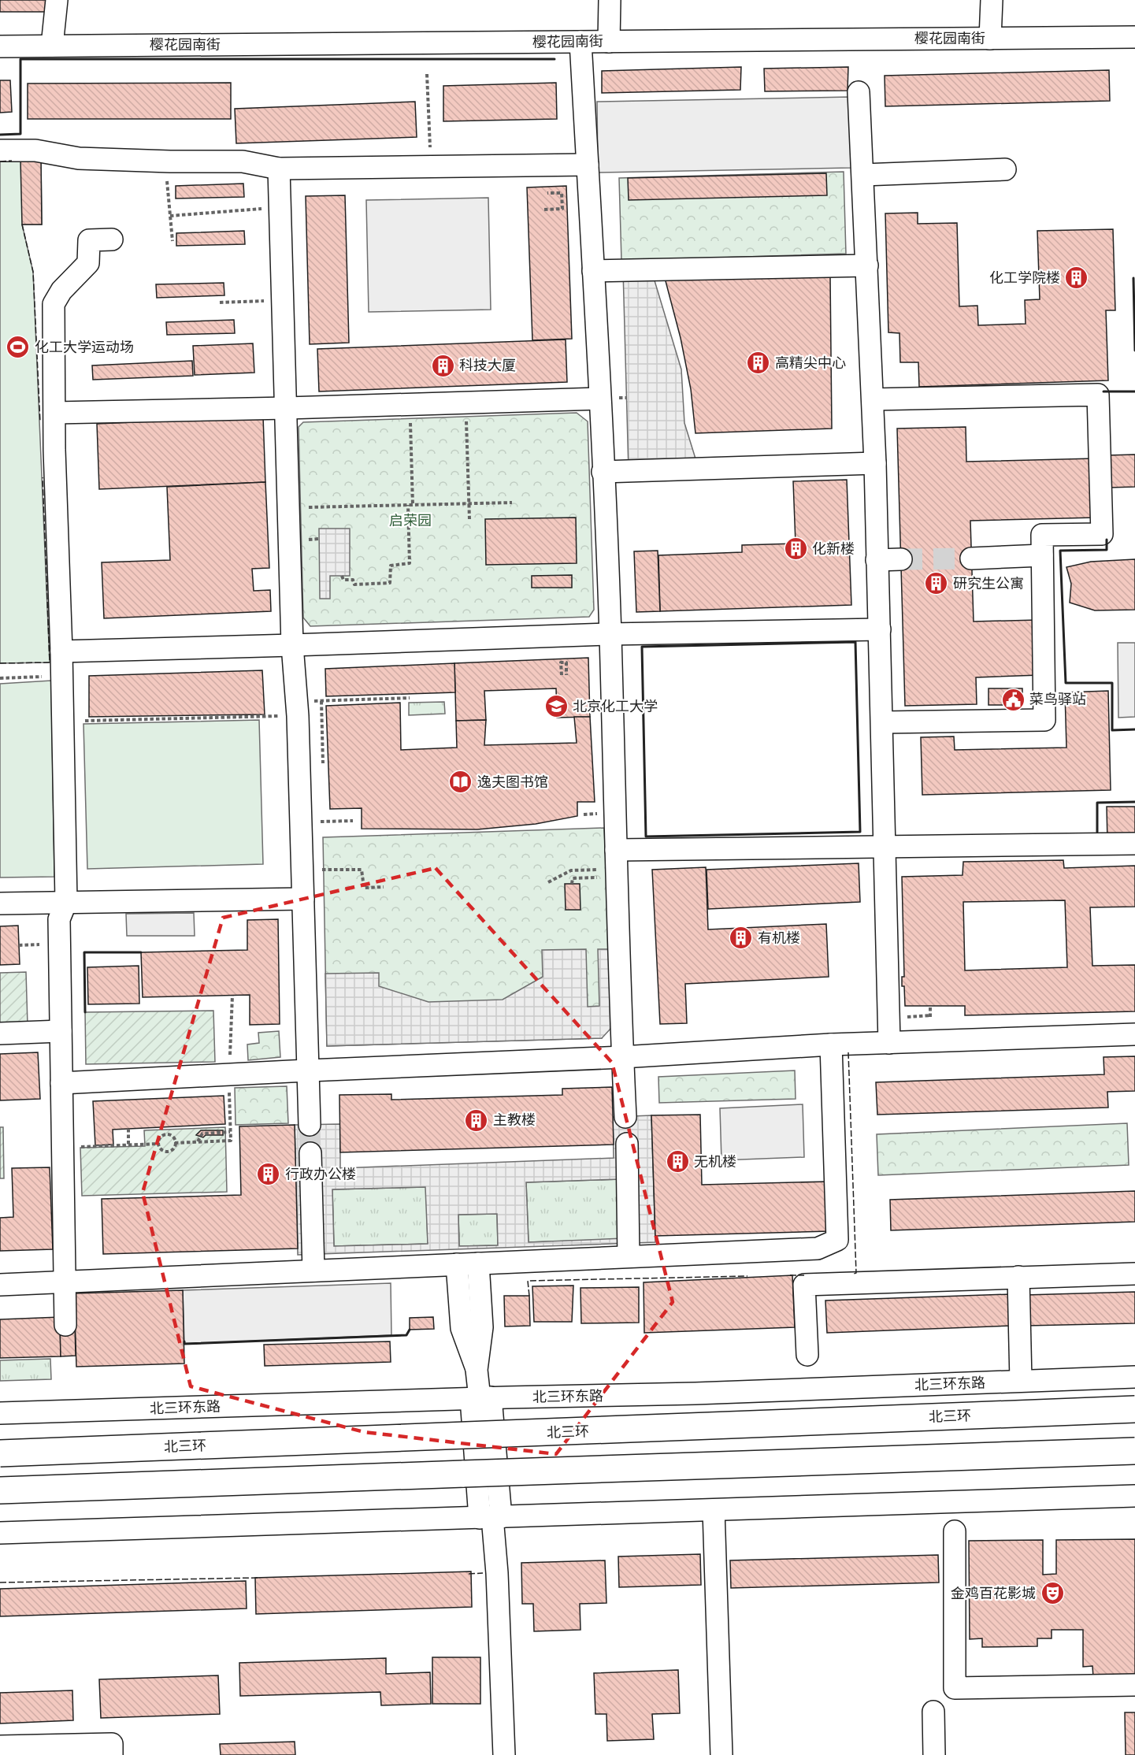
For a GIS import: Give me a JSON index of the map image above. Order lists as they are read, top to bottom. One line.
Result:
{"streets":{"highway":["北三环"],"street":["樱花园南街","北三环东路"]},"parks":["启荣园"],"places":{"building":["化工学院楼","高精尖中心","科技大厦","化新楼","研究生公寓","有机楼","主教楼","无机楼","行政办公楼"],"sports":["化工大学运动场"],"public building":["菜鸟驿站"],"school or university":["北京化工大学"],"library":["逸夫图书馆"],"theatre":["金鸡百花影城"]}}
